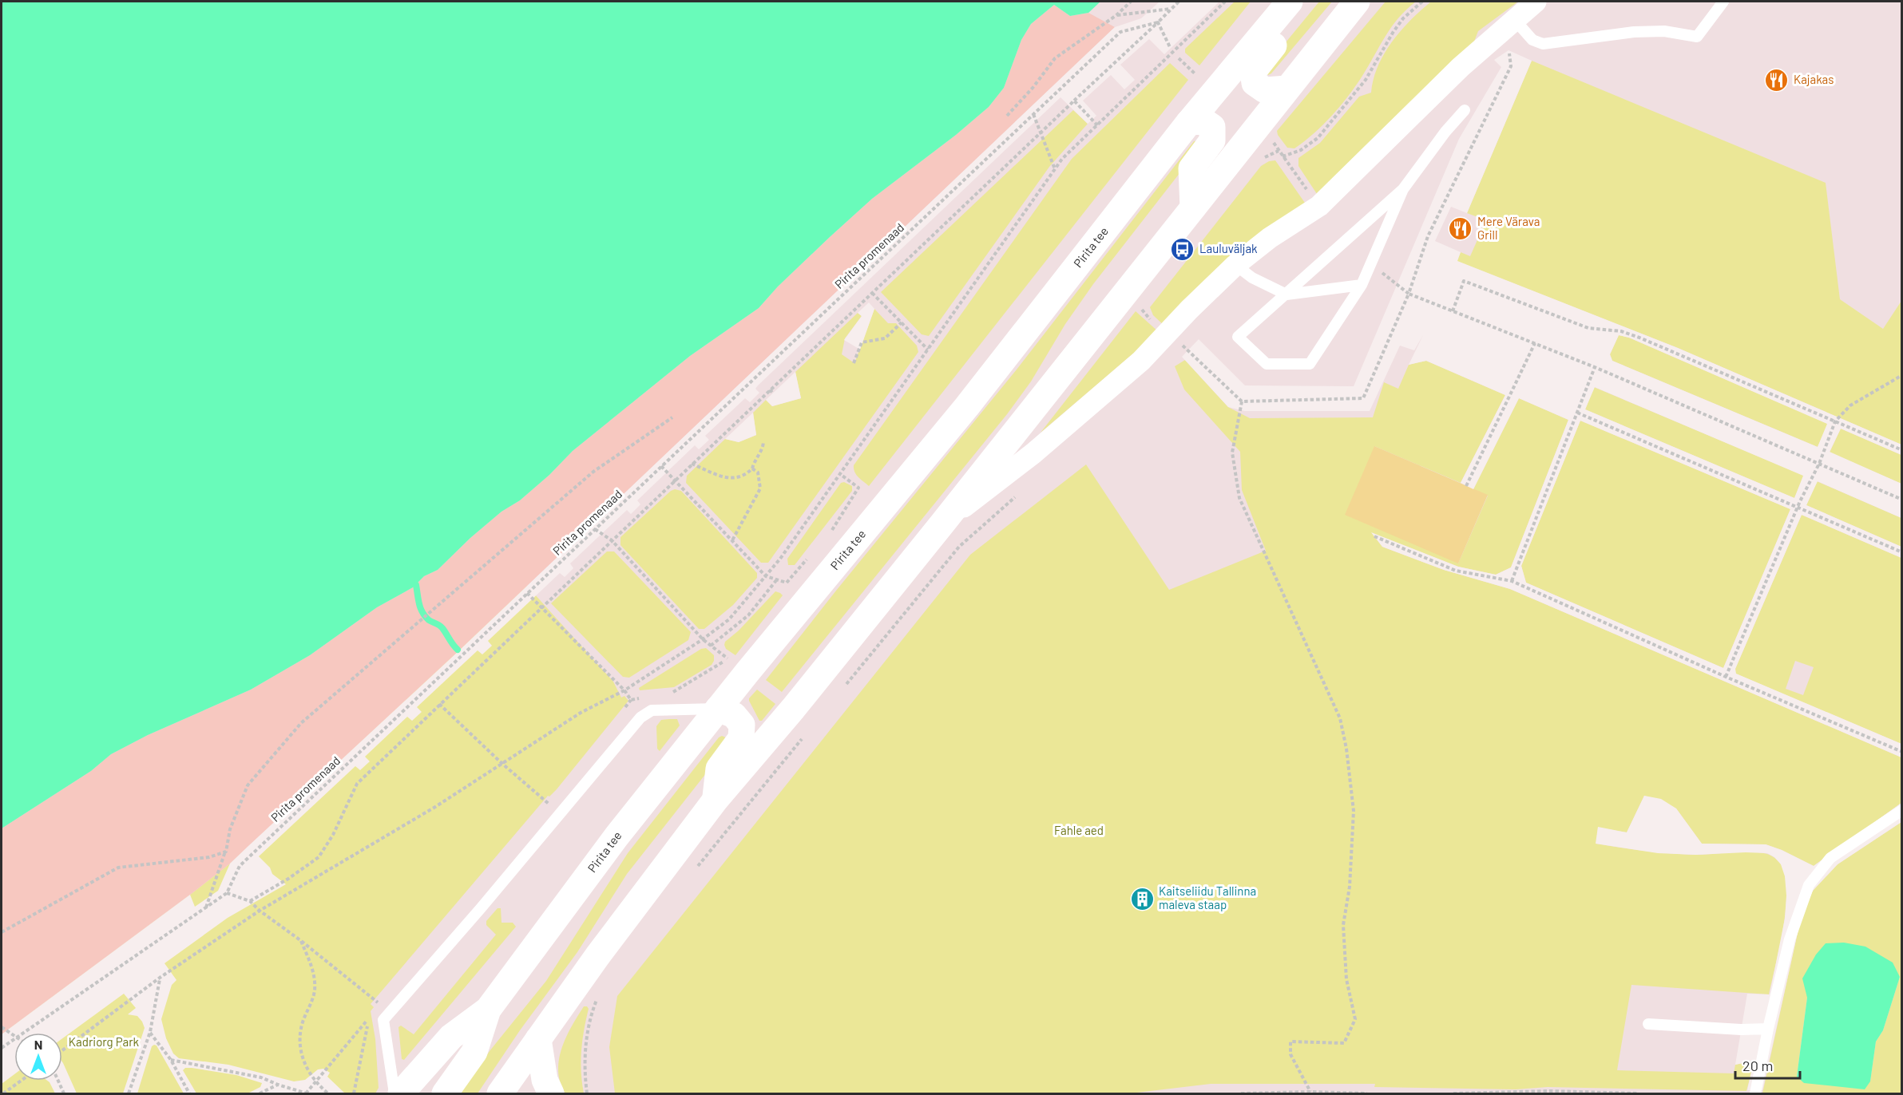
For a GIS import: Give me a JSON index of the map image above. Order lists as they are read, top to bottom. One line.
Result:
{"streets":{"main road":["Pirita tee"],"path":["Pirita promenaad"]},"parks":["Fahle aed","Kadriorg Park"],"places":{"restaurant":["Kajakas","Mere Värava Grill"],"bus stop":["Lauluväljak"],"building":["Kaitseliidu Tallinna maleva staap"]},"scale_bar":"20 m","north":"top"}
